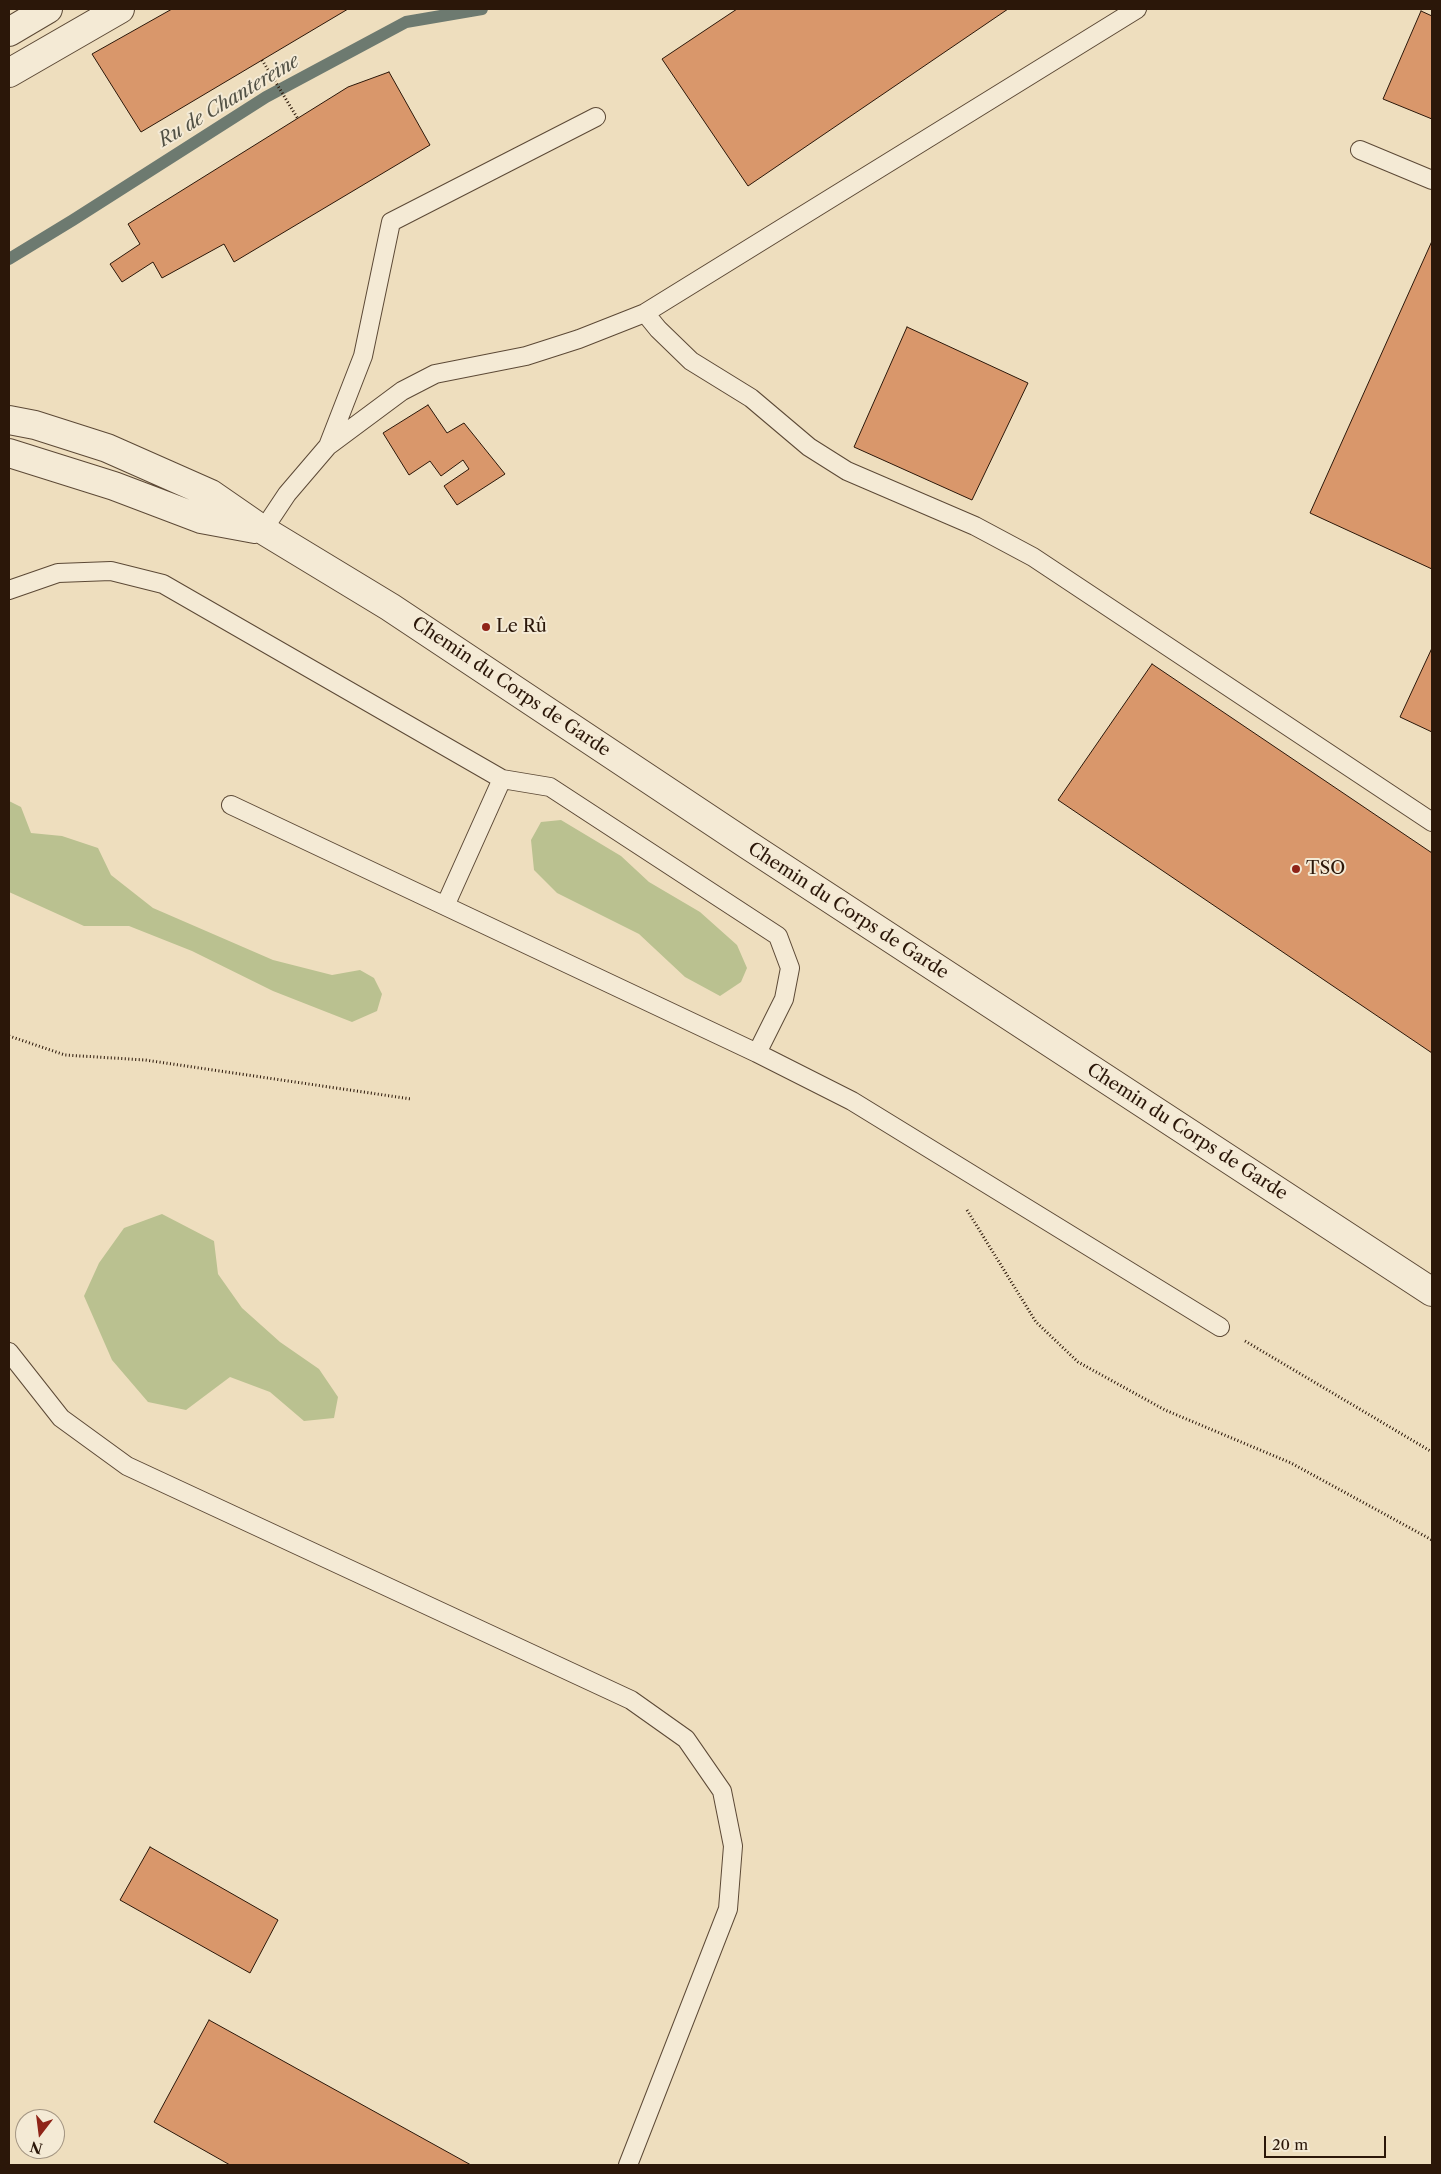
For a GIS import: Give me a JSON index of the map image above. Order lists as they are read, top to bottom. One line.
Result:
{"streets":{"street":["Chemin du Corps de Garde"]},"water":["Ru de Chantereine"],"places":["Le Rû","TSO"],"scale_bar":"20 m","north":"bottom"}
